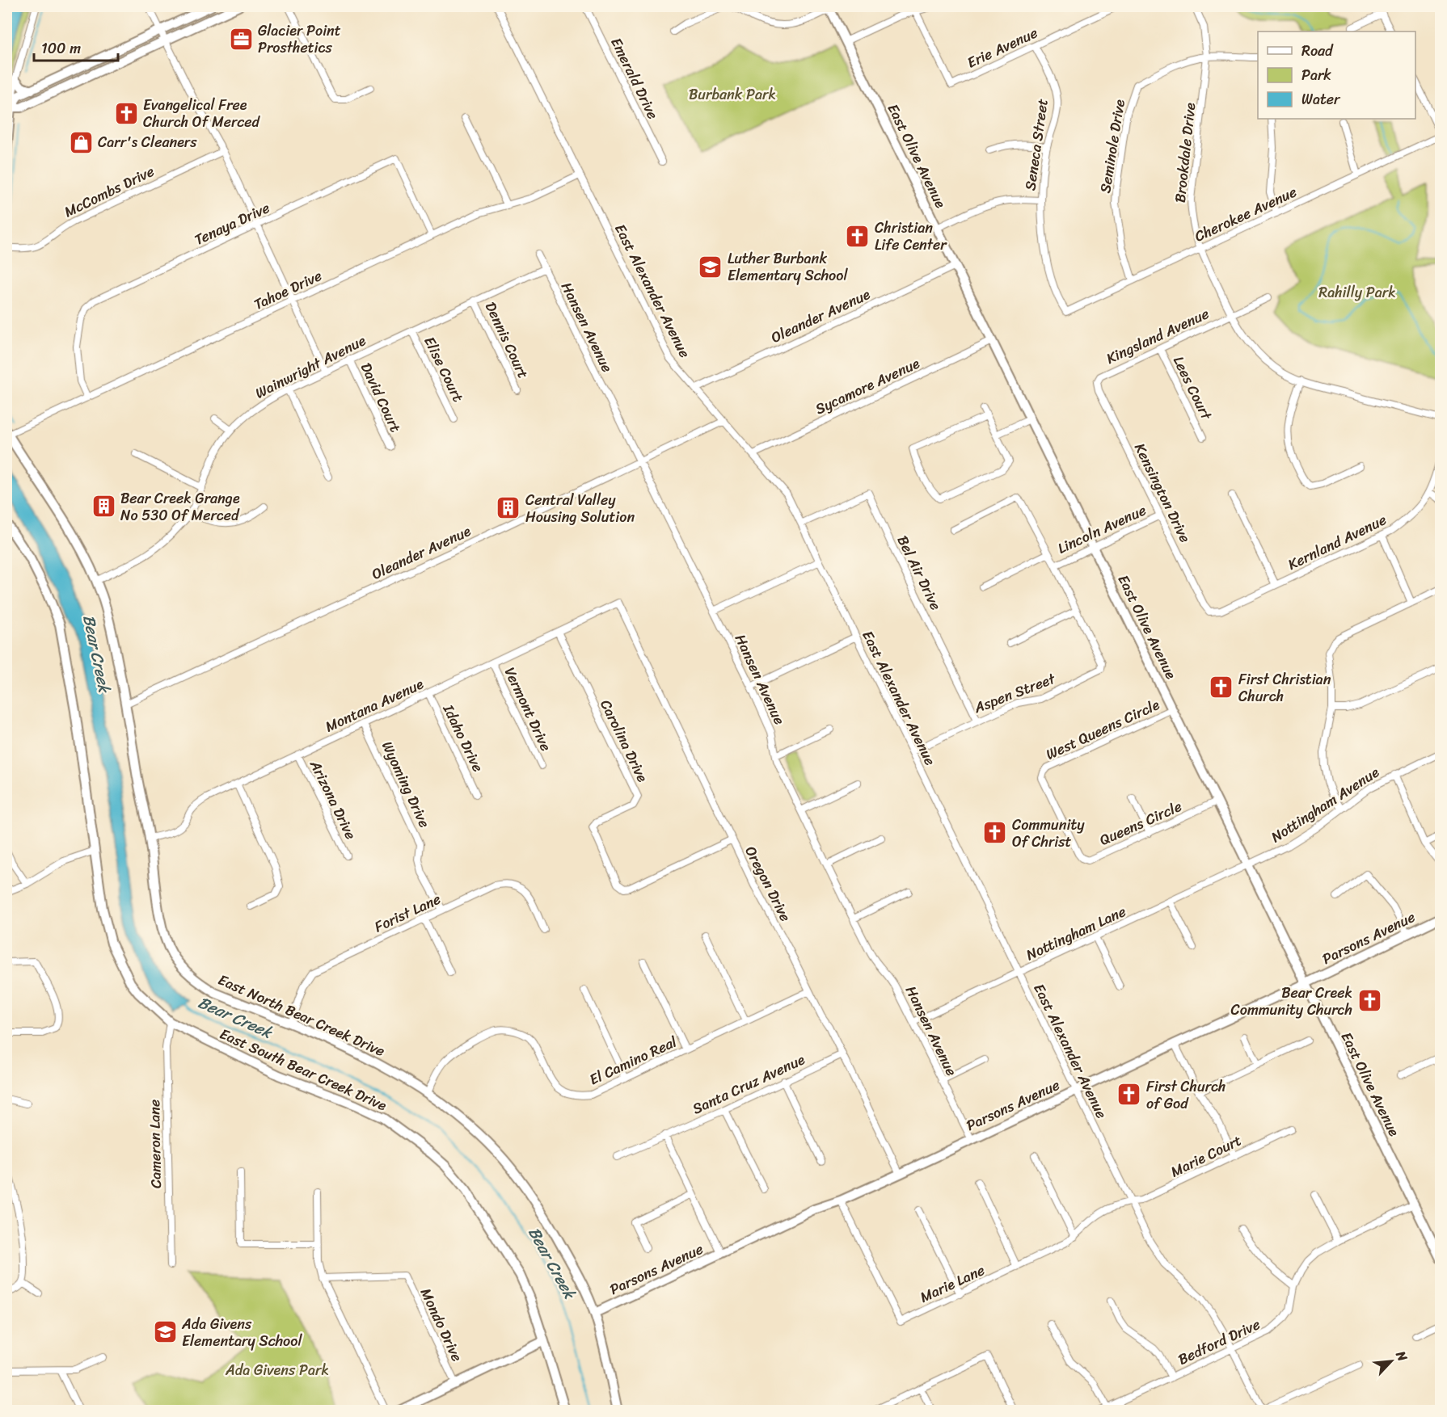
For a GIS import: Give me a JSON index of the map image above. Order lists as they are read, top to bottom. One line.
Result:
{"streets":{"street":["Erie Avenue","Emerald Drive","Seneca Street","Seminole Drive","Brookdale Drive","East Olive Avenue","McCombs Drive","Cherokee Avenue","Tenaya Drive","Tahoe Drive","East Alexander Avenue","Oleander Avenue","Hansen Avenue","Kingsland Avenue","Dennis Court","Wainwright Avenue","Elise Court","Sycamore Avenue","Lees Court","David Court","Kensington Drive","Lincoln Avenue","Kernland Avenue","Bel Air Drive","Aspen Street","Montana Avenue","Vermont Drive","West Queens Circle","Idaho Drive","Carolina Drive","Wyoming Drive","Arizona Drive","Nottingham Avenue","Queens Circle","Oregon Drive","Forist Lane","Nottingham Lane","Parsons Avenue","East North Bear Creek Drive","El Camino Real","East South Bear Creek Drive","Santa Cruz Avenue","Cameron Lane","Marie Court","Marie Lane","Mondo Drive","Bedford Drive"]},"crossings":[["Erie Avenue","Seneca Street"],["Seneca Street","Cherokee Avenue"],["Seminole Drive","Brookdale Drive"],["Seminole Drive","Cherokee Avenue"],["Brookdale Drive","Cherokee Avenue"],["Brookdale Drive","Kingsland Avenue"],["East Olive Avenue","Oleander Avenue"],["East Olive Avenue","Sycamore Avenue"],["East Olive Avenue","Lincoln Avenue"],["East Olive Avenue","West Queens Circle"],["East Olive Avenue","Nottingham Avenue"],["East Olive Avenue","Queens Circle"],["East Olive Avenue","Nottingham Lane"],["East Olive Avenue","Parsons Avenue"],["East Olive Avenue","Bedford Drive"],["Tenaya Drive","Tahoe Drive"],["Tahoe Drive","East Alexander Avenue"],["Tahoe Drive","East North Bear Creek Drive"],["East Alexander Avenue","Oleander Avenue"],["East Alexander Avenue","Sycamore Avenue"],["East Alexander Avenue","Bel Air Drive"],["East Alexander Avenue","Aspen Street"],["East Alexander Avenue","Nottingham Lane"],["East Alexander Avenue","Parsons Avenue"],["East Alexander Avenue","Marie Court"],["East Alexander Avenue","Marie Lane"],["East Alexander Avenue","Bedford Drive"],["Oleander Avenue","Hansen Avenue"],["Oleander Avenue","East North Bear Creek Drive"],["Hansen Avenue","Wainwright Avenue"],["Hansen Avenue","Nottingham Lane"],["Hansen Avenue","Parsons Avenue"],["Kingsland Avenue","Lees Court"],["Kingsland Avenue","Kensington Drive"],["Dennis Court","Wainwright Avenue"],["Wainwright Avenue","Elise Court"],["Wainwright Avenue","David Court"],["Wainwright Avenue","East North Bear Creek Drive"],["Kensington Drive","Lincoln Avenue"],["Kensington Drive","Kernland Avenue"],["Lincoln Avenue","Aspen Street"],["Bel Air Drive","Aspen Street"],["Montana Avenue","Vermont Drive"],["Montana Avenue","Idaho Drive"],["Montana Avenue","Carolina Drive"],["Montana Avenue","Wyoming Drive"],["Montana Avenue","Arizona Drive"],["Montana Avenue","Oregon Drive"],["Montana Avenue","East North Bear Creek Drive"],["West Queens Circle","Queens Circle"],["Carolina Drive","Oregon Drive"],["Wyoming Drive","Forist Lane"],["Nottingham Avenue","Nottingham Lane"],["Oregon Drive","Parsons Avenue"],["Oregon Drive","El Camino Real"],["Oregon Drive","Santa Cruz Avenue"],["Forist Lane","East North Bear Creek Drive"],["Parsons Avenue","East North Bear Creek Drive"],["Parsons Avenue","Marie Lane"],["East North Bear Creek Drive","El Camino Real"],["East South Bear Creek Drive","Cameron Lane"],["Marie Court","Marie Lane"]],"water":["Bear Creek"],"parks":["Burbank Park","Rahilly Park","Ada Givens Park"],"places":{"office":["Glacier Point Prosthetics"],"church":["Evangelical Free Church Of Merced","Christian Life Center","First Christian Church","Community Of Christ","Bear Creek Community Church","First Church of God"],"shop":["Carr's Cleaners"],"school or university":["Luther Burbank Elementary School","Ada Givens Elementary School"],"building":["Bear Creek Grange No 530 Of Merced","Central Valley Housing Solution"]},"legend":["Road","Park","Water"],"scale_bar":"100 m","north":"top right"}
